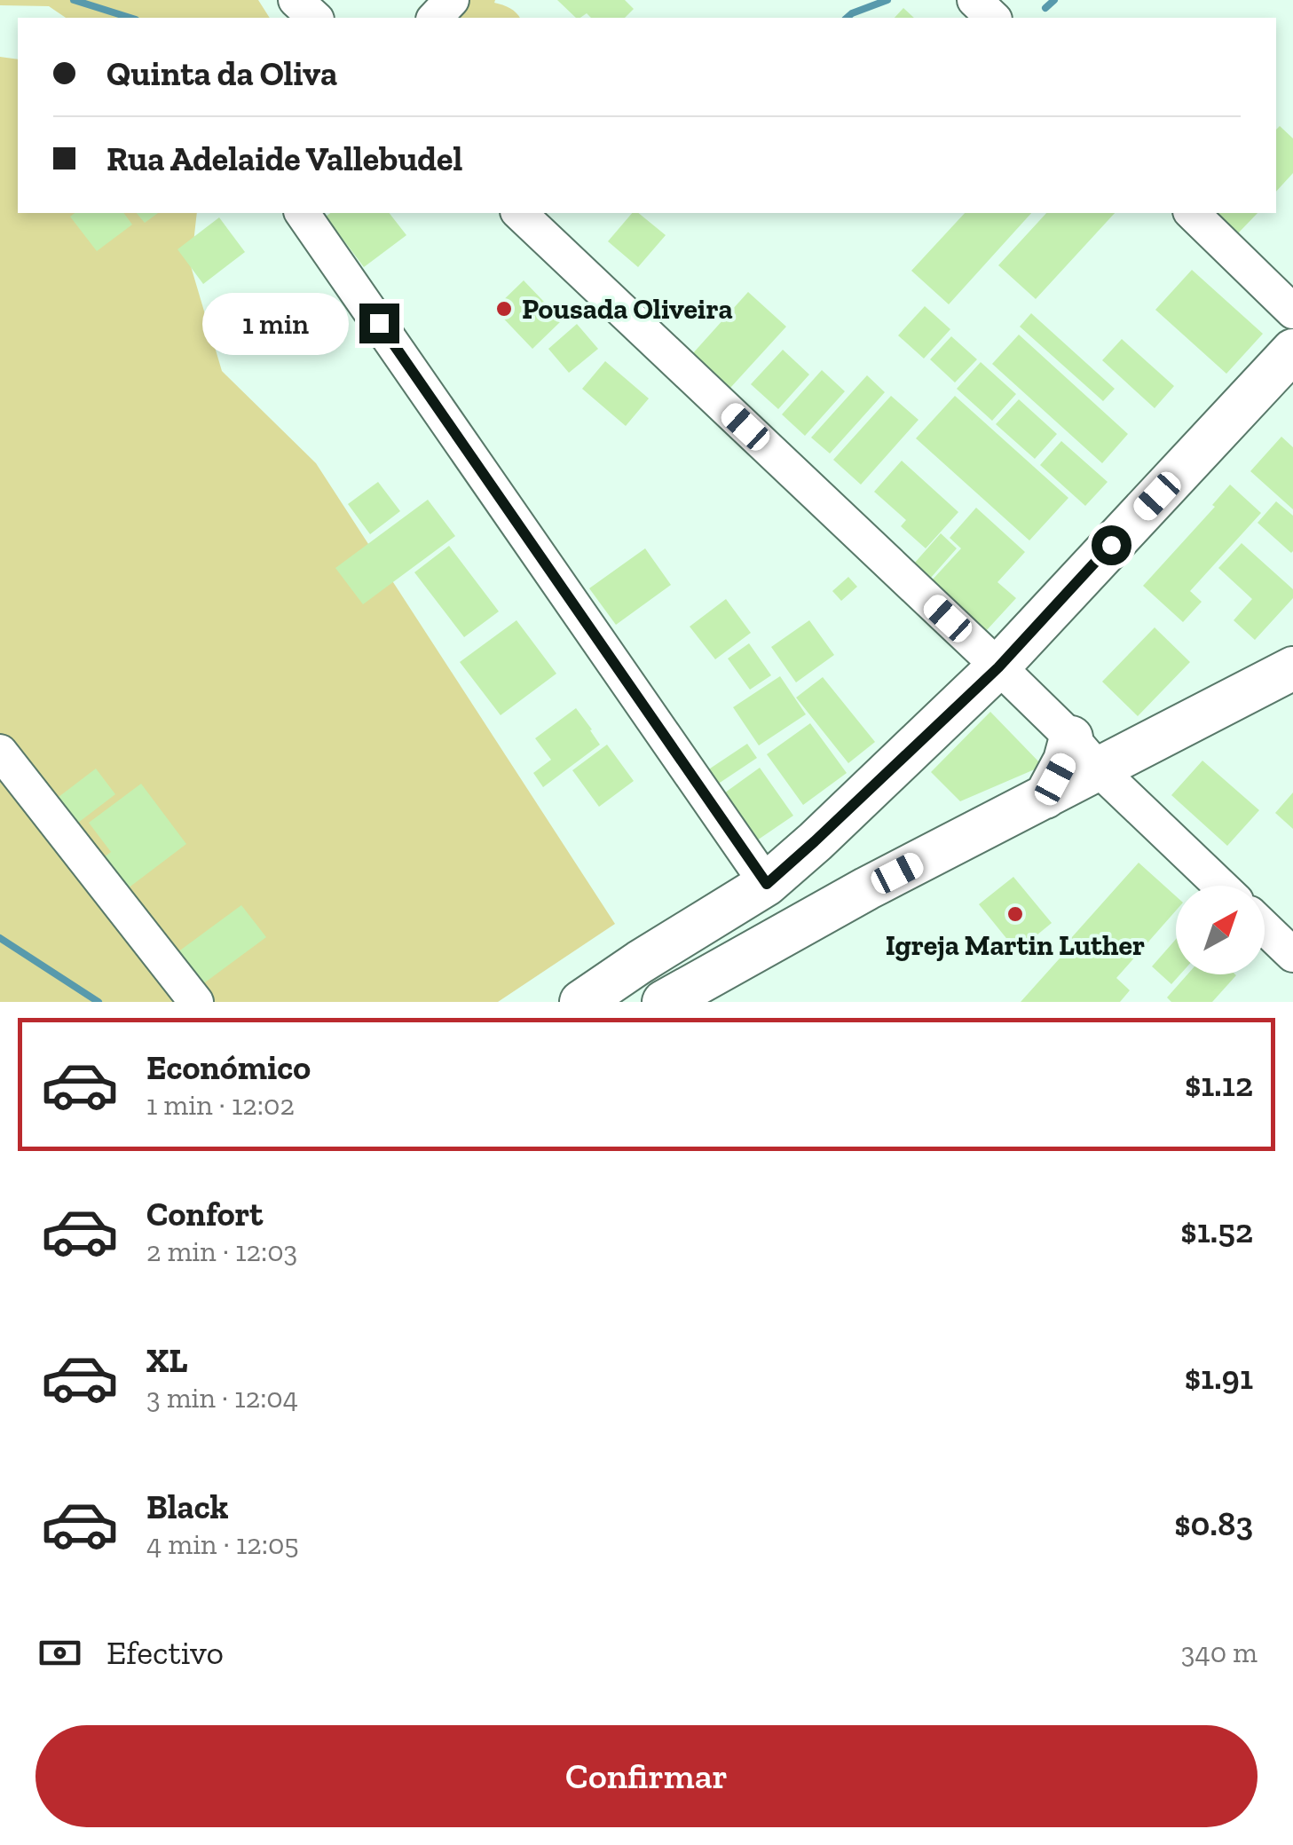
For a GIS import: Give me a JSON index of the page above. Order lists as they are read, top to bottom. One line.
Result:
{"places":["Pousada Oliveira","Igreja Martin Luther"],"north":"top right","page":{"banner":["Quinta da Oliva","Rua Adelaide Vallebudel"],"bubble":"1 min","list":[{"name":"Económico","note":"1 min · 12:02","value":"$1.12"},{"name":"Confort","note":"2 min · 12:03","value":"$1.52"},{"name":"XL","note":"3 min · 12:04","value":"$1.91"},{"name":"Black","note":"4 min · 12:05","value":"$0.83"}],"pay":["Efectivo","340 m"],"buttons":"Confirmar"}}
